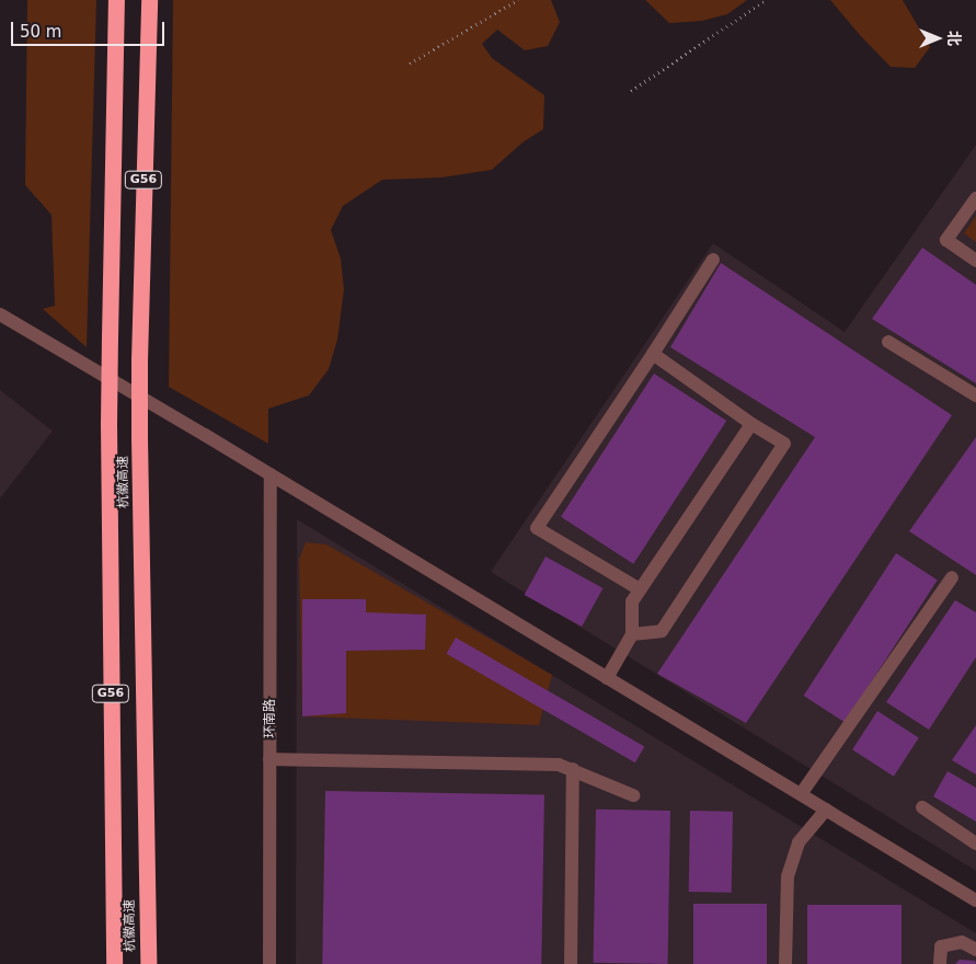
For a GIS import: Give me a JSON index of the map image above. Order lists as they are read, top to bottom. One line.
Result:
{"streets":{"highway":["G56","杭徽高速"],"street":["环南路"]},"scale_bar":"50 m","north":"right"}
